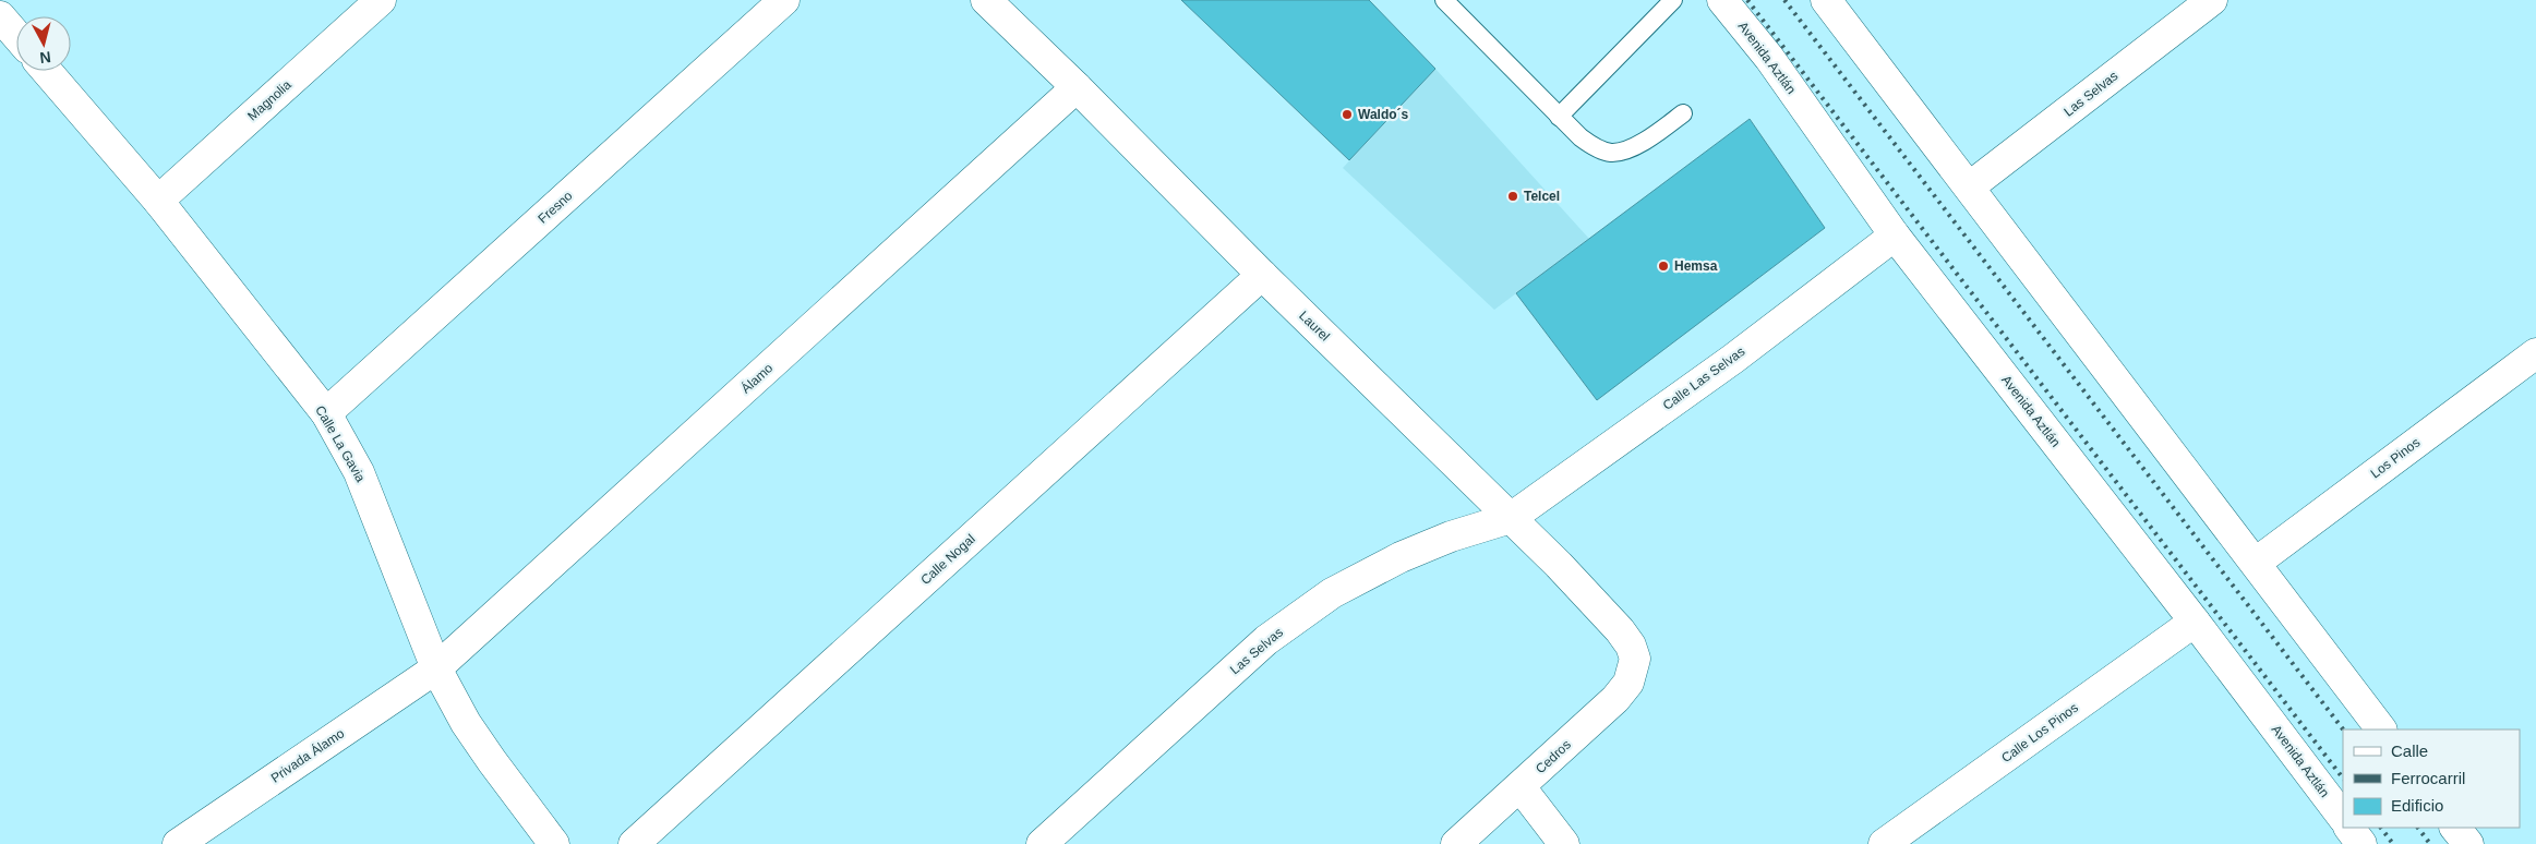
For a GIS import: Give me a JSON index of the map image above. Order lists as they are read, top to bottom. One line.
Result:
{"streets":{"street":["Avenida Aztlán","Las Selvas","Magnolia","Fresno","Laurel","Álamo","Calle Las Selvas","Calle La Gavia","Los Pinos","Calle Nogal","Calle Los Pinos","Privada Álamo","Cedros"]},"crossings":[["Avenida Aztlán","Calle Las Selvas"],["Avenida Aztlán","Calle Los Pinos"],["Las Selvas","Laurel"],["Las Selvas","Calle Las Selvas"],["Magnolia","Calle La Gavia"],["Fresno","Calle La Gavia"],["Laurel","Álamo"],["Laurel","Calle Las Selvas"],["Laurel","Calle Nogal"],["Laurel","Cedros"],["Álamo","Calle La Gavia"],["Álamo","Privada Álamo"],["Calle La Gavia","Privada Álamo"]],"places":["Waldo´s","Telcel","Hemsa"],"legend":["Calle","Ferrocarril","Edificio"],"north":"bottom"}
